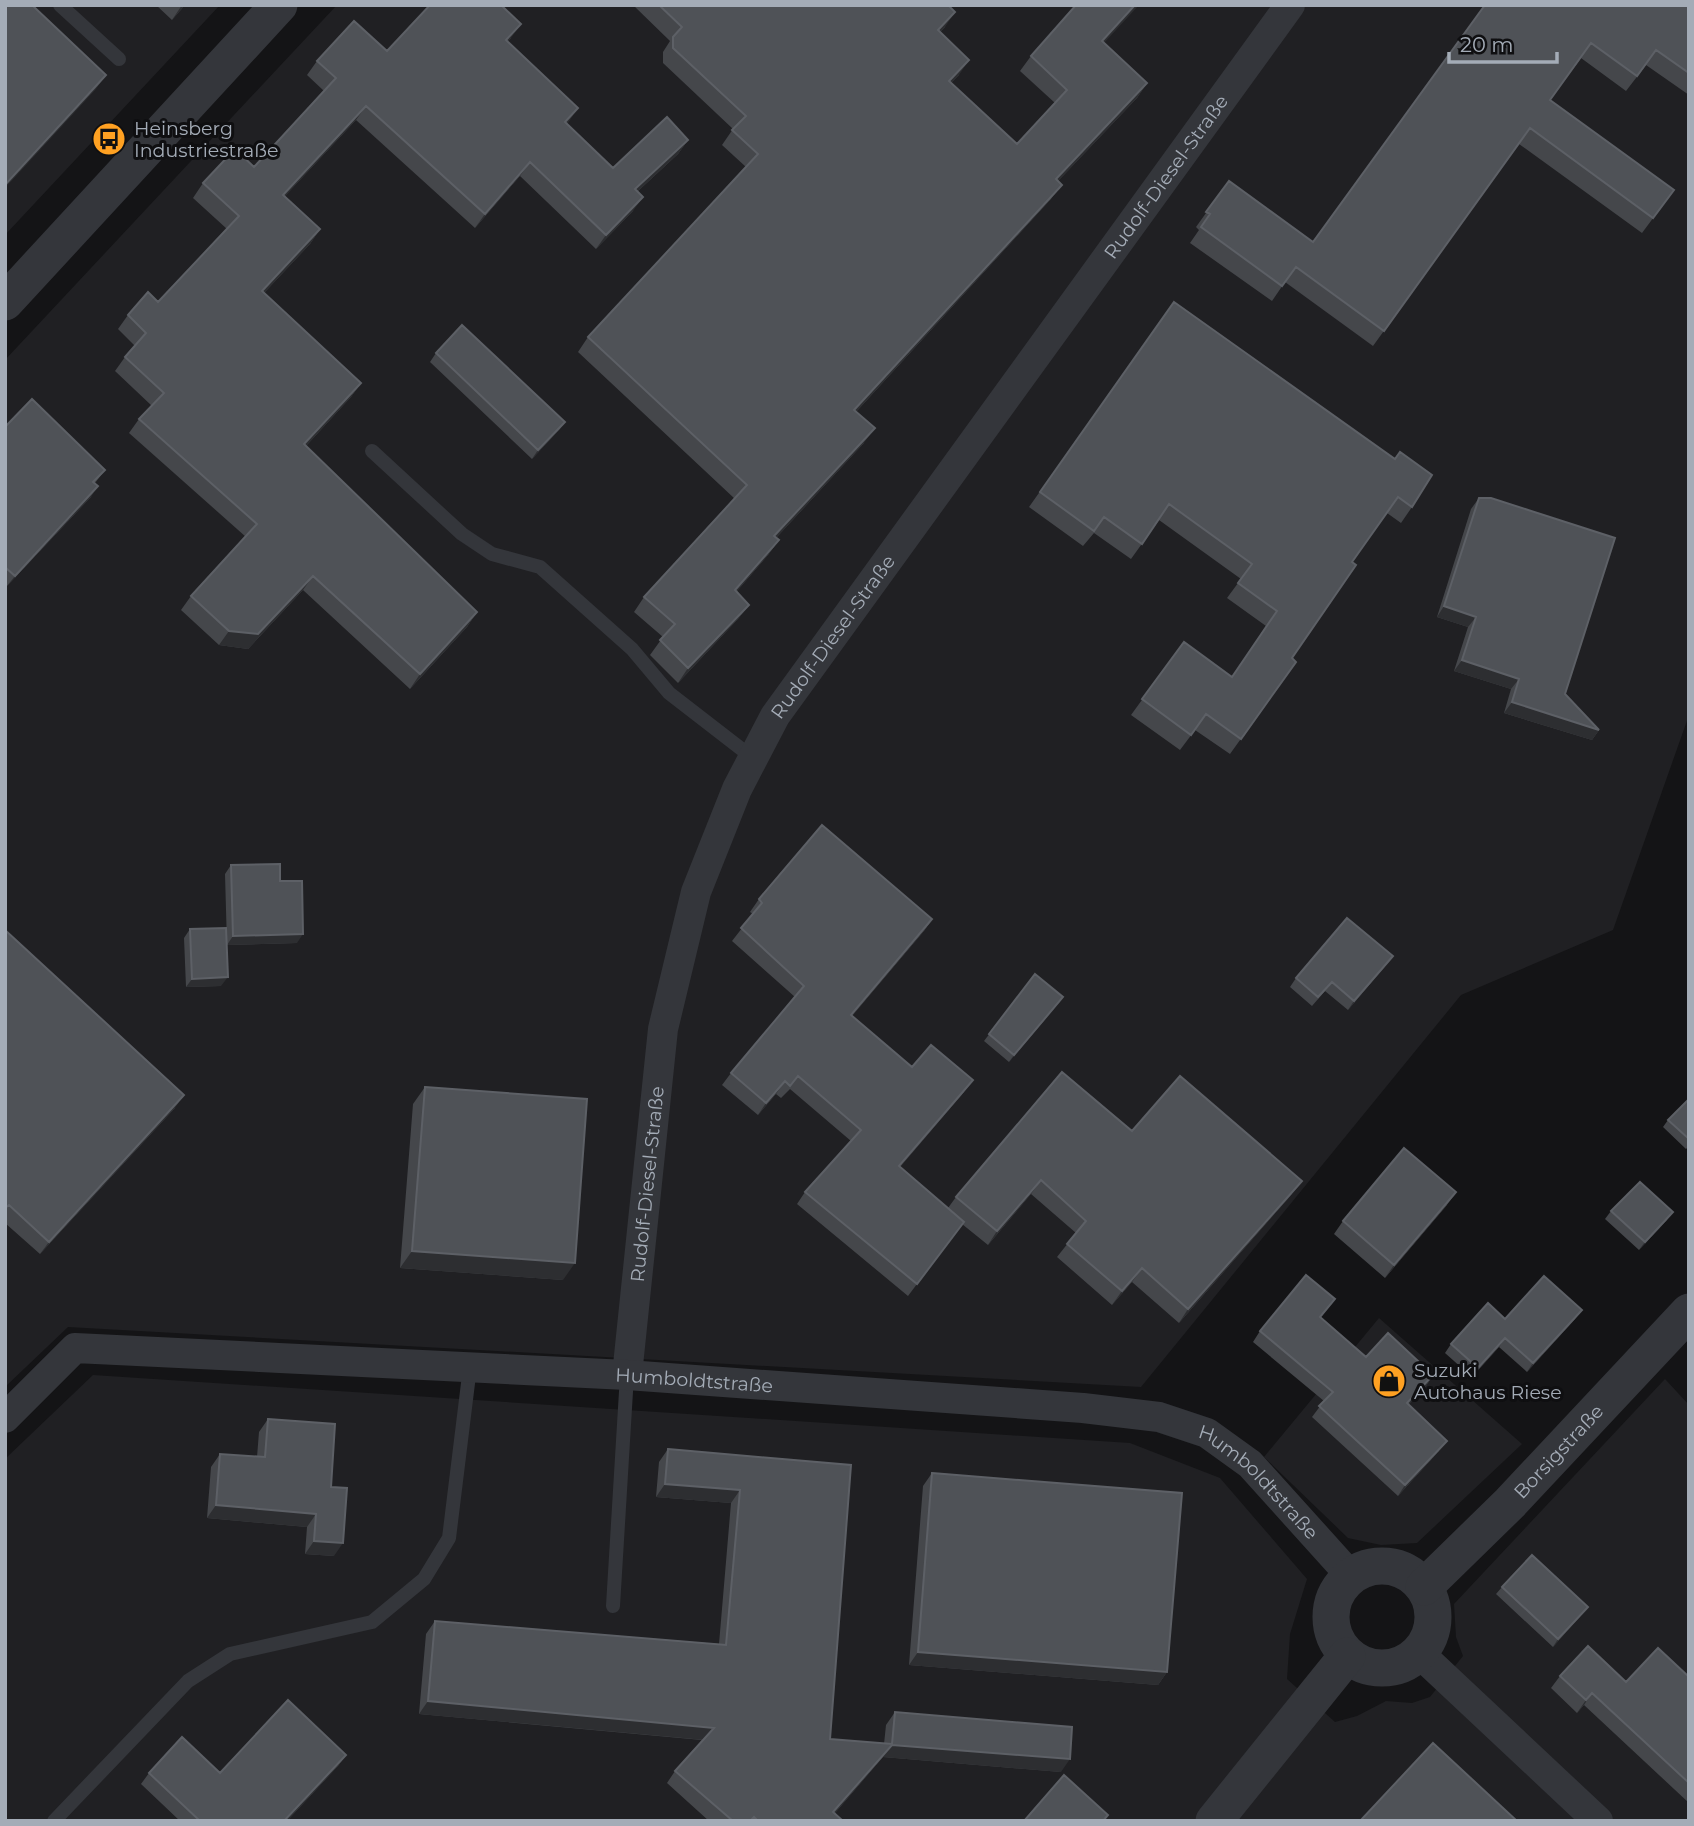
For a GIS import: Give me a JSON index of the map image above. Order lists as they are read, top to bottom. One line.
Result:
{"streets":{"street":["Rudolf-Diesel-Straße","Humboldtstraße","Borsigstraße"]},"crossings":[["Rudolf-Diesel-Straße","Humboldtstraße"],["Humboldtstraße","Borsigstraße"]],"places":{"bus stop":["Heinsberg Industriestraße"],"shop":["Suzuki Autohaus Riese"]},"scale_bar":"20 m"}
